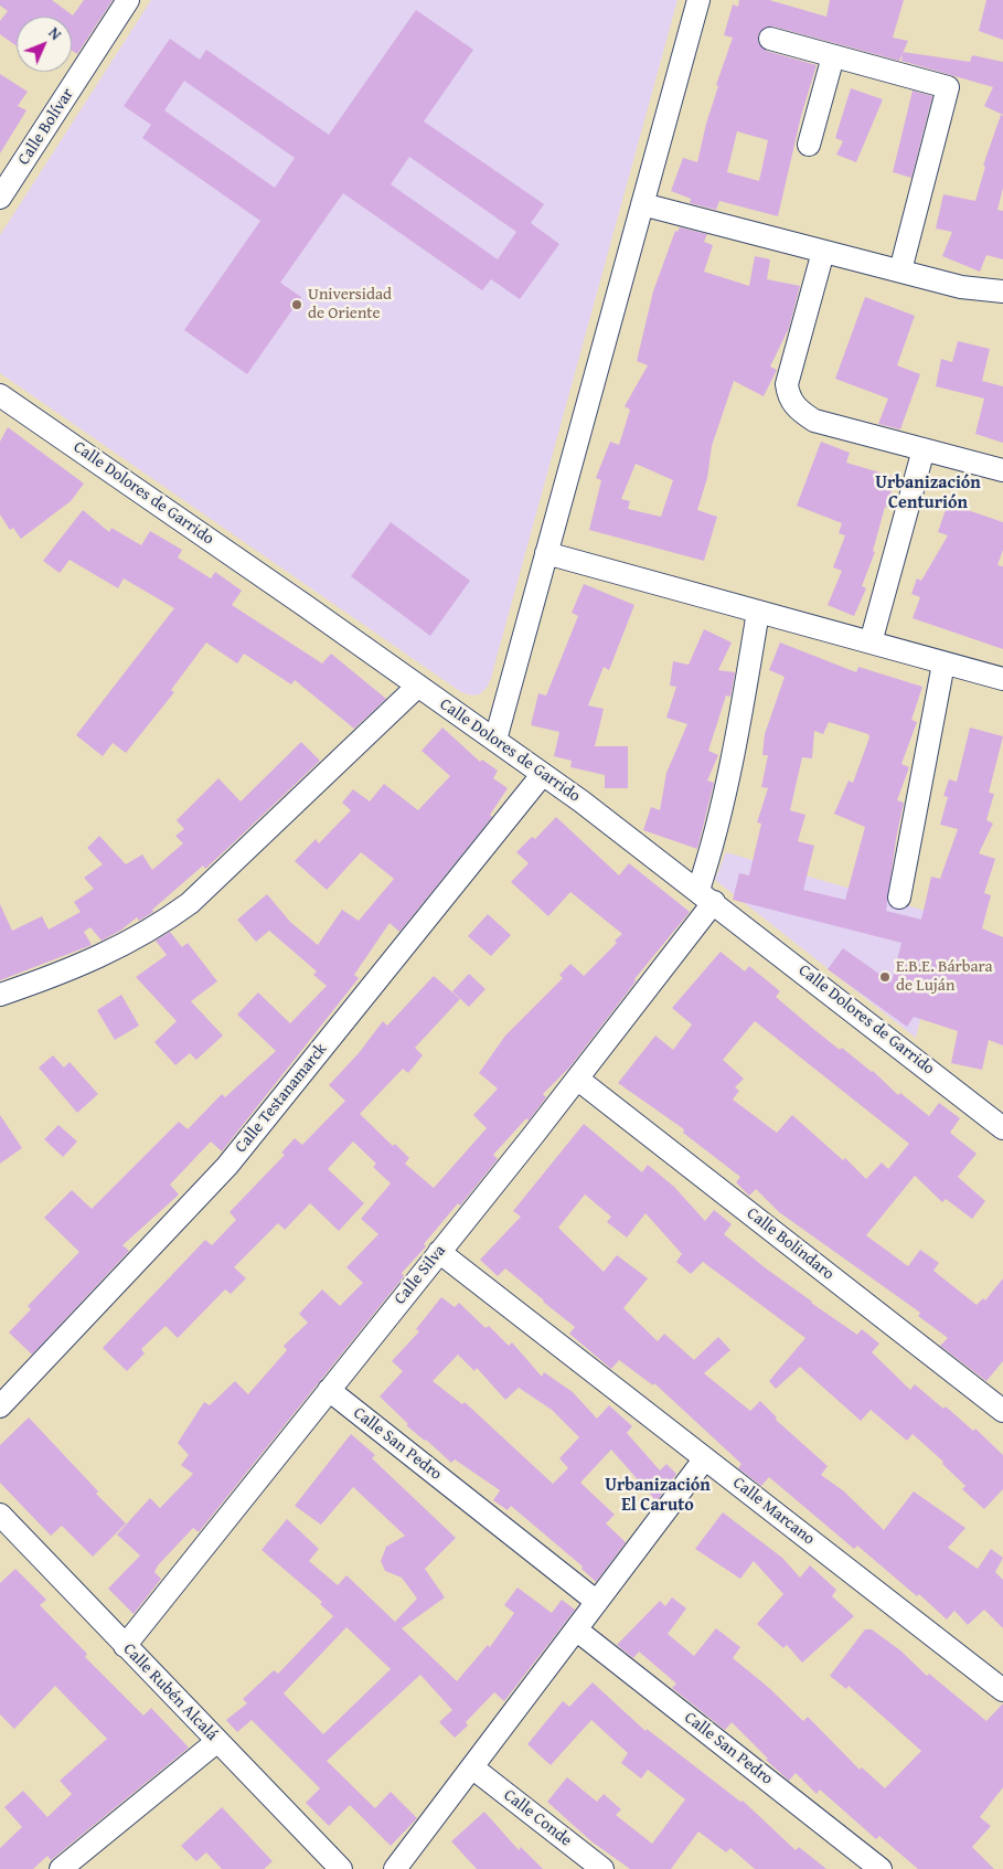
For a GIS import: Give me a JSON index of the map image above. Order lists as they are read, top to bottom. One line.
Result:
{"streets":{"street":["Calle Bolívar","Calle Dolores de Garrido","Calle Testanamarck","Calle Bolindaro","Calle Silva","Calle San Pedro","Calle Marcano","Calle Rubén Alcalá","Calle Conde"]},"crossings":[["Calle Dolores de Garrido","Calle Testanamarck"],["Calle Dolores de Garrido","Calle Silva"],["Calle Bolindaro","Calle Silva"],["Calle Silva","Calle San Pedro"],["Calle Silva","Calle Marcano"],["Calle Silva","Calle Rubén Alcalá"]],"districts":["Urbanización Centurión","Urbanización El Caruto"],"places":["Universidad de Oriente","E.B.E. Bárbara de Luján"],"north":"top right"}
